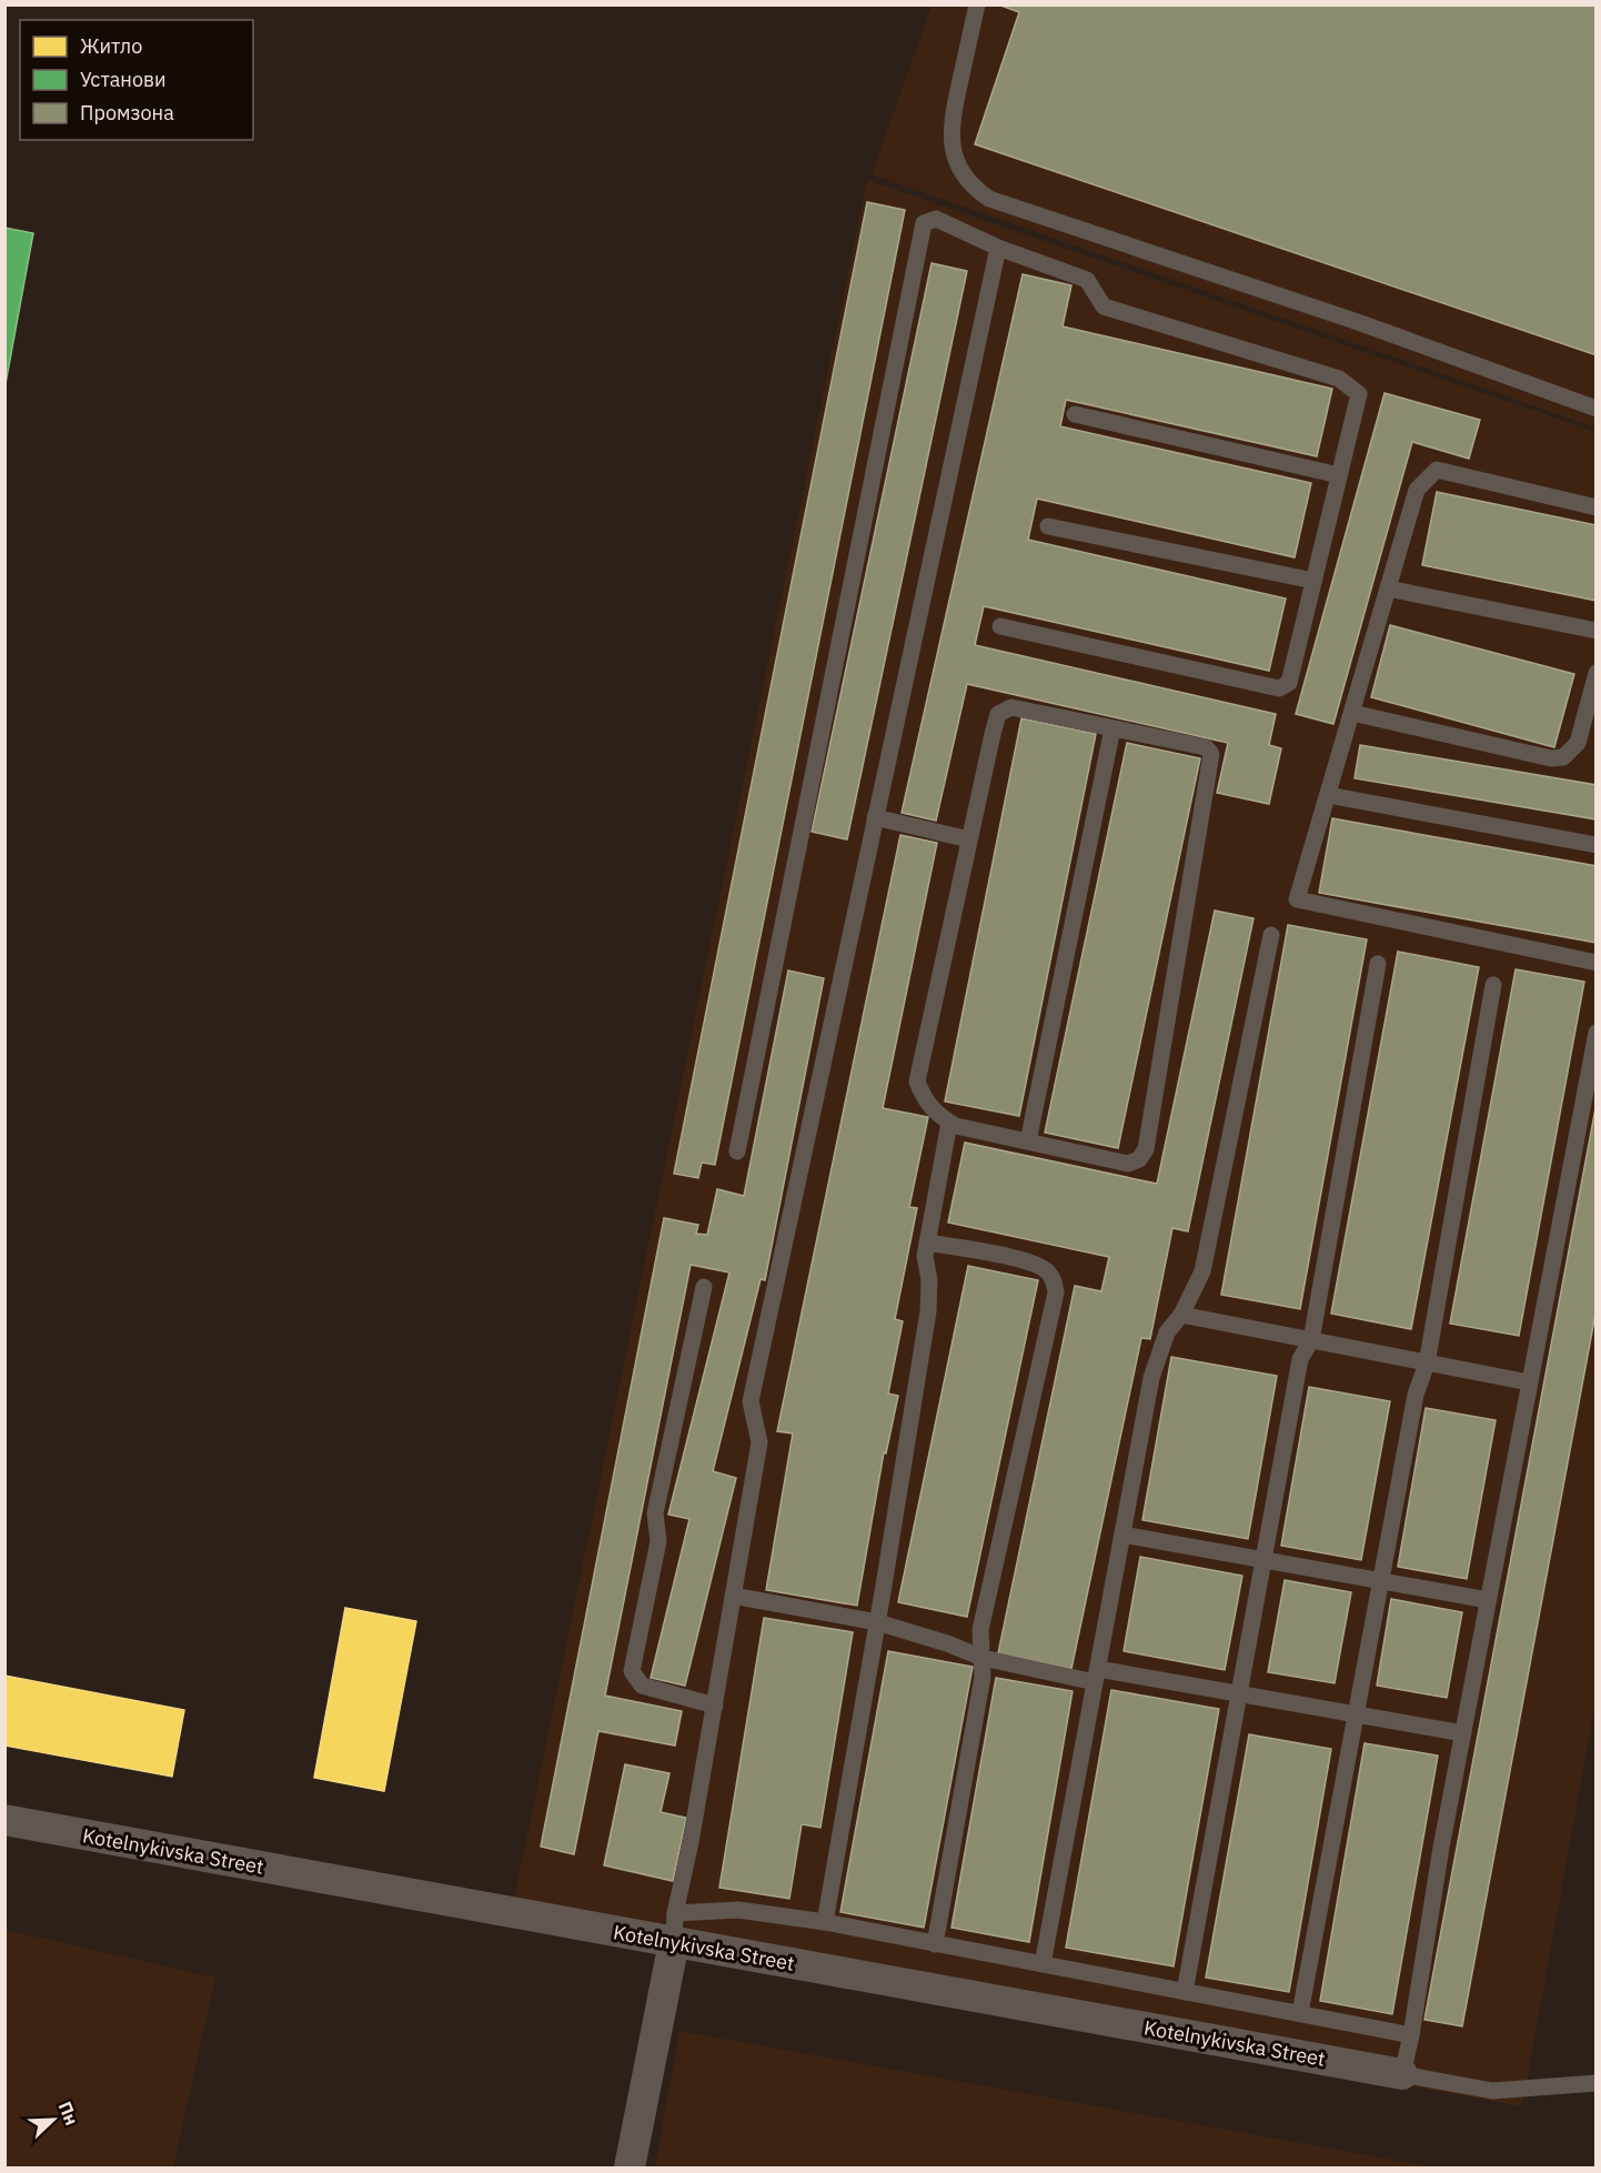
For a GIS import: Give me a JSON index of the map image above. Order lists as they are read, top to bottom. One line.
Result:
{"streets":{"street":["Kotelnykivska Street"]},"legend":["Житло","Установи","Промзона"],"north":"top right"}
